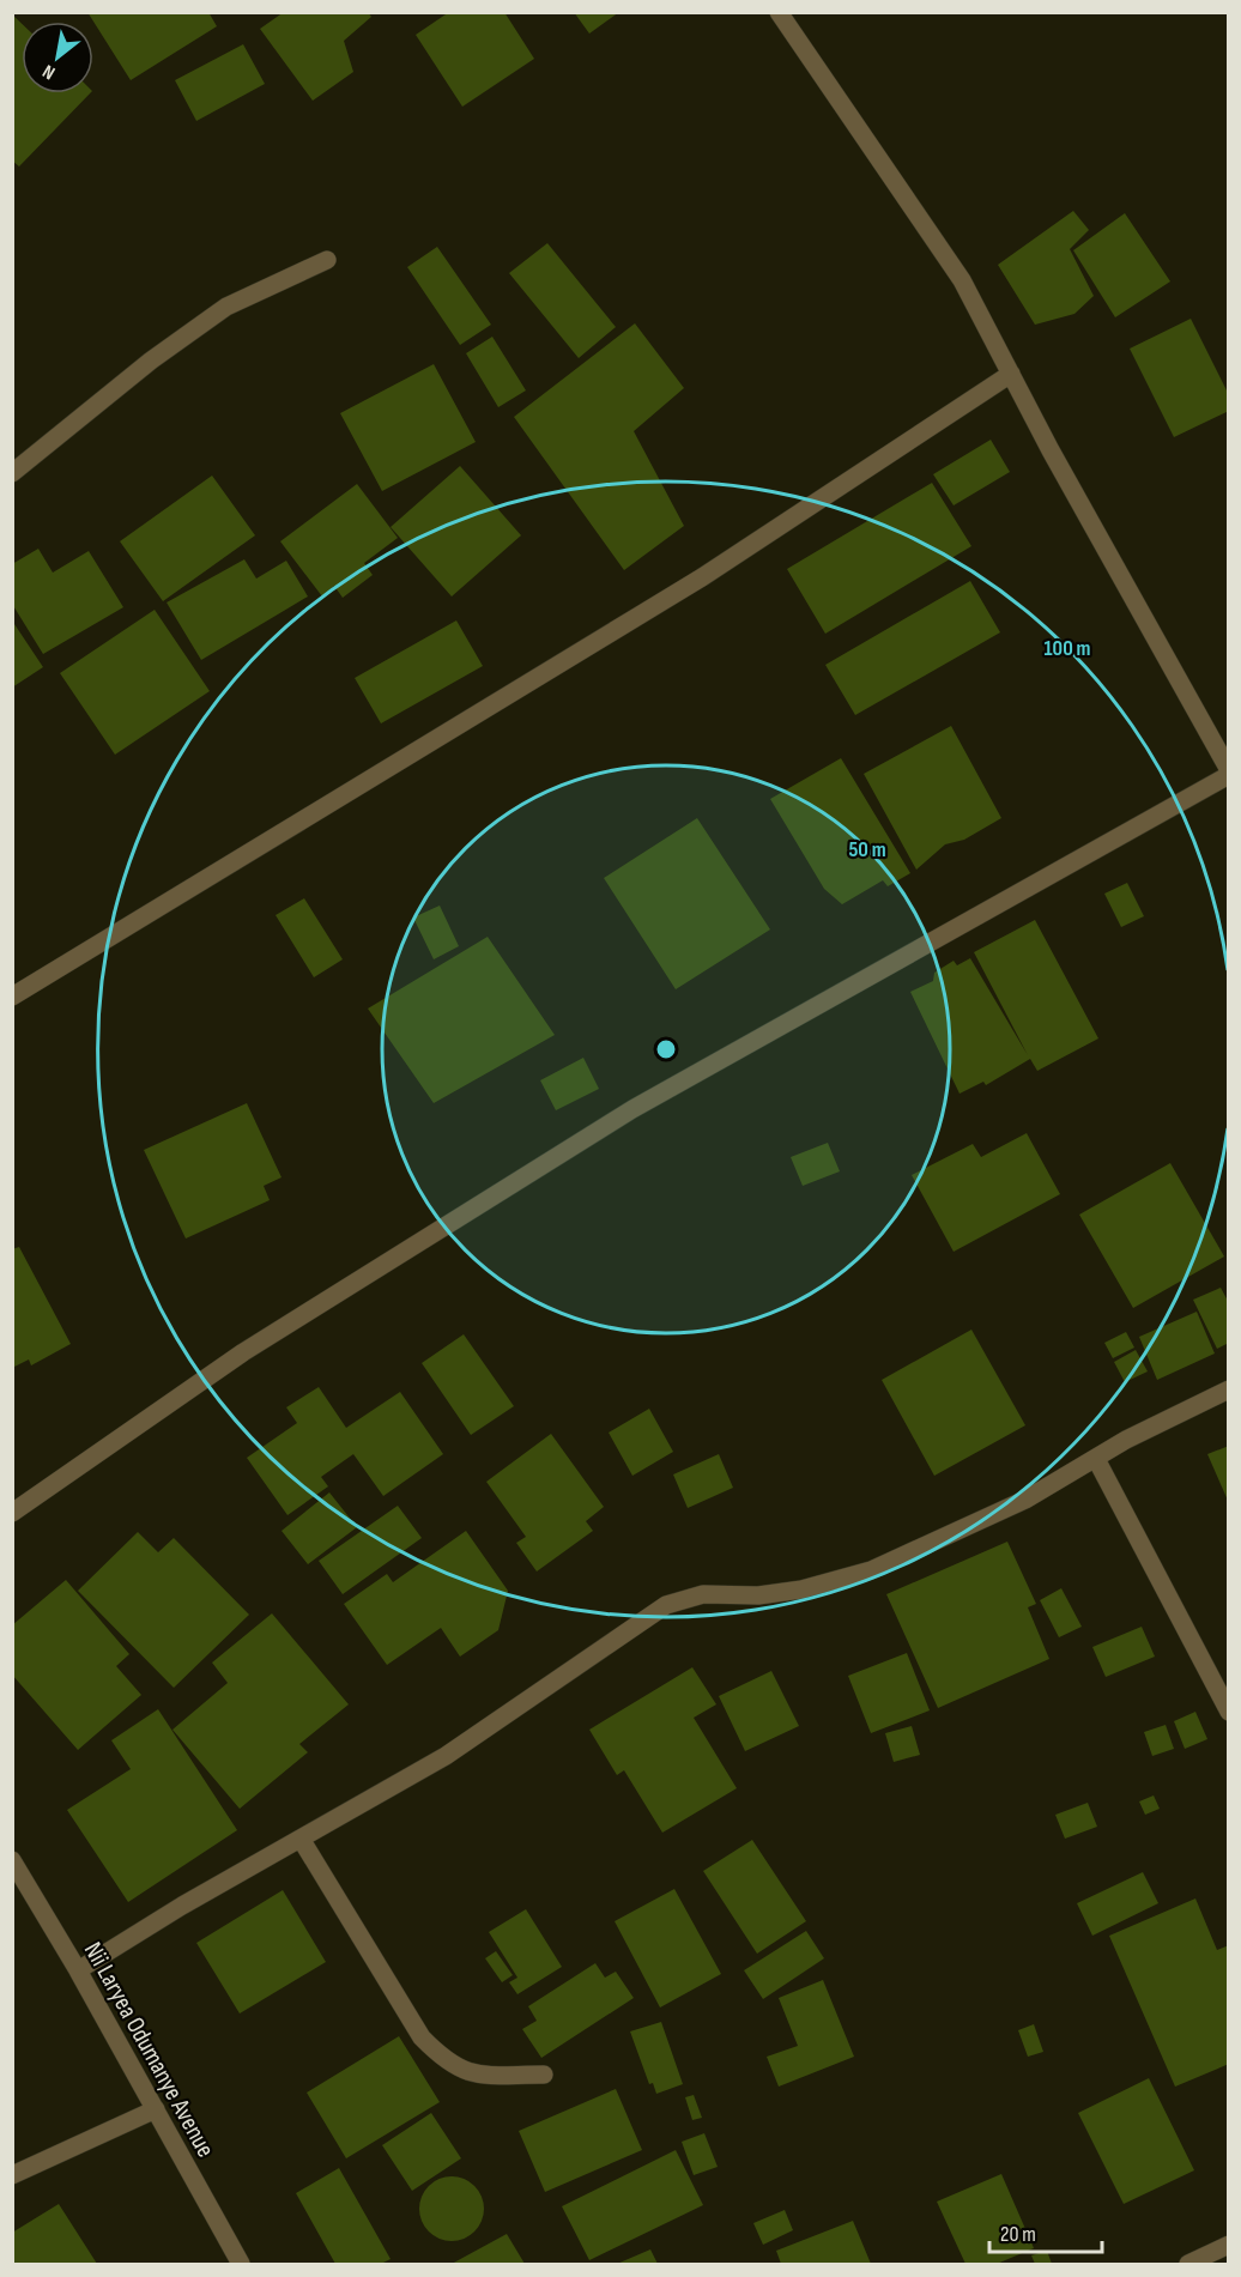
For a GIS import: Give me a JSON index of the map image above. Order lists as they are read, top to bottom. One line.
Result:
{"streets":{"street":["Nii Laryea Odumanye Avenue"]},"scale_bar":"20 m","north":"bottom left","rings":["100 m","50 m"]}
